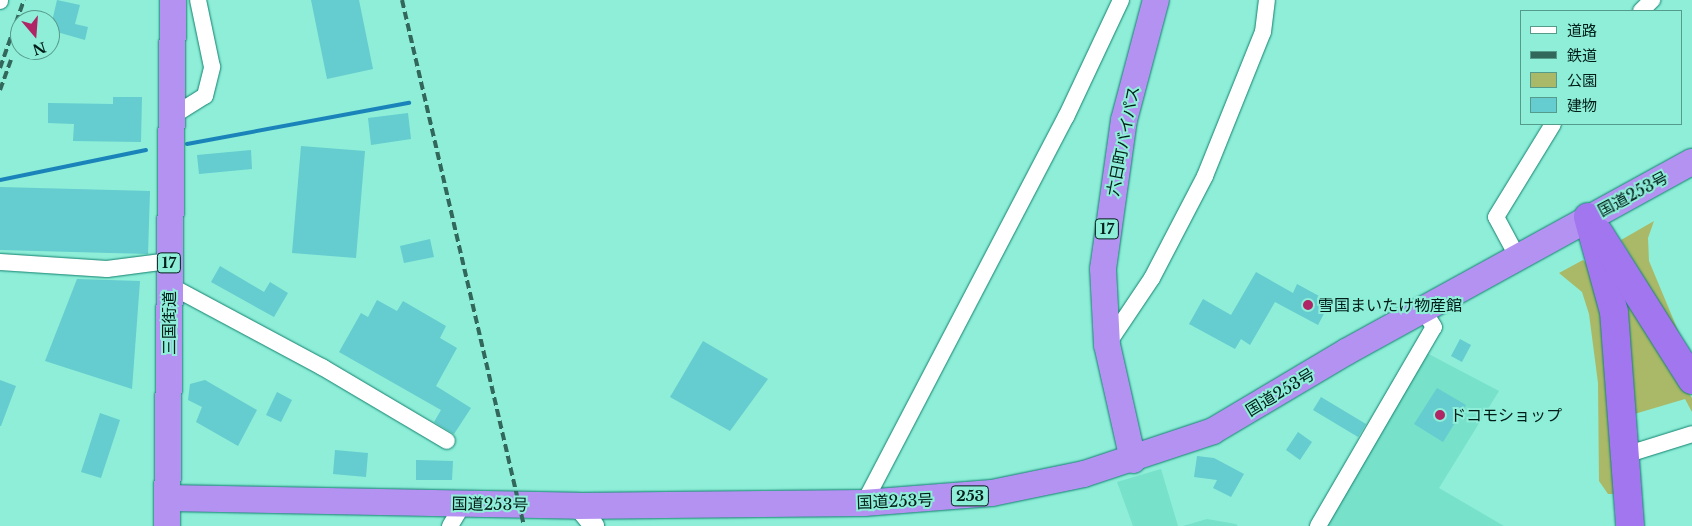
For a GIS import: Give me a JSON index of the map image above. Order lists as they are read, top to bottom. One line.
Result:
{"streets":{"highway":["六日町バイパス","国道253号","17","三国街道","253"]},"crossings":[["六日町バイパス","国道253号"],["国道253号","三国街道"]],"places":["雪国まいたけ物産館","ドコモショップ"],"legend":["道路","鉄道","公園","建物"],"north":"bottom"}
